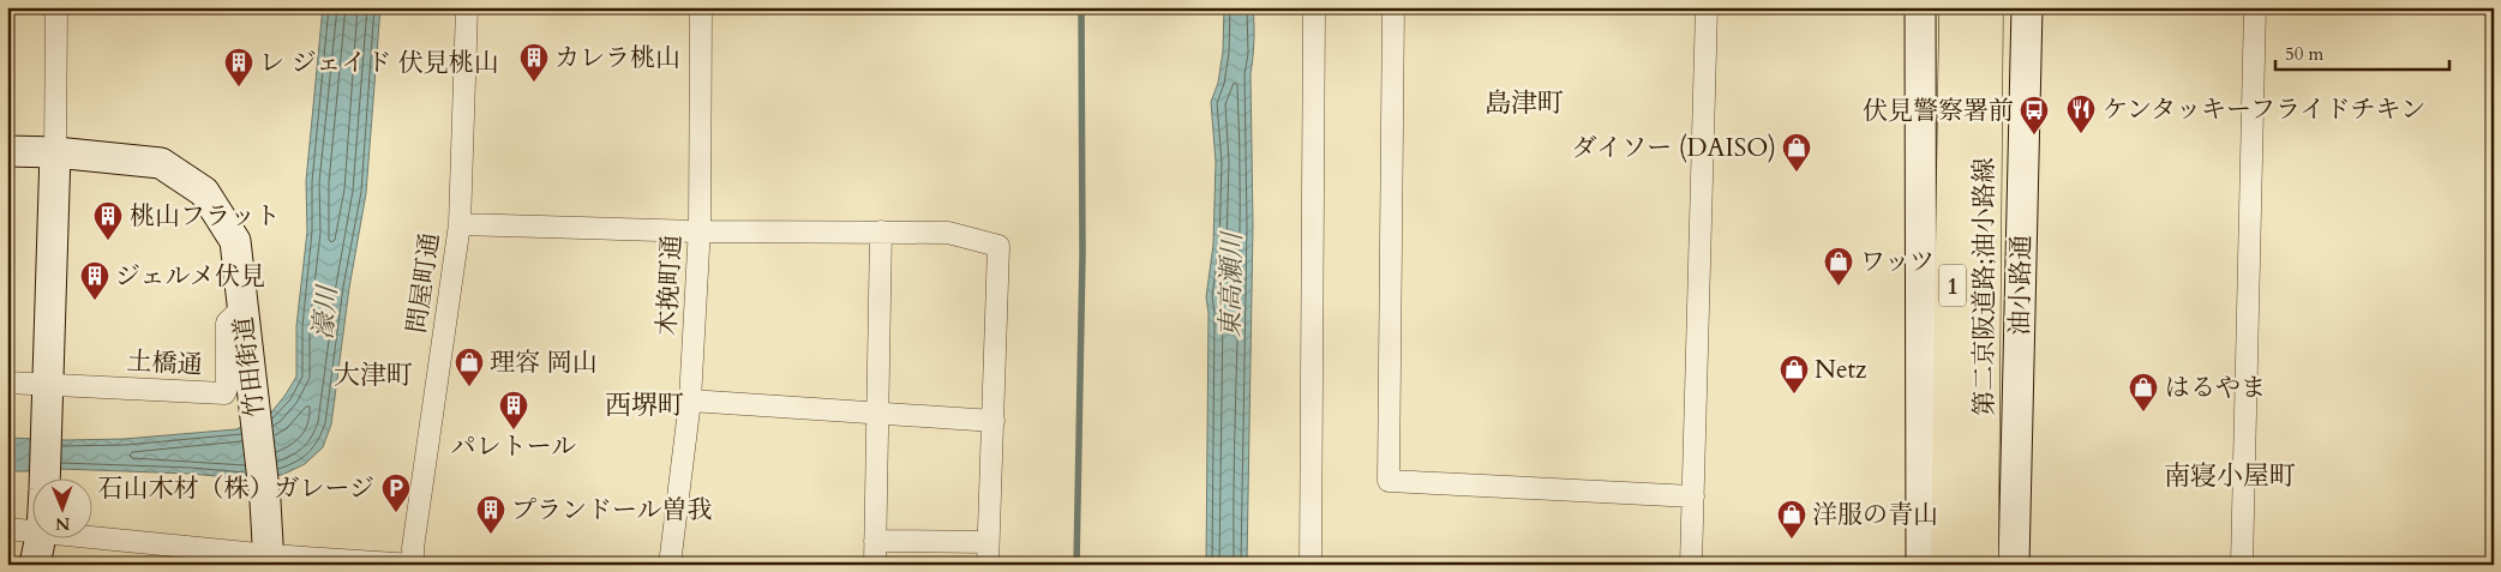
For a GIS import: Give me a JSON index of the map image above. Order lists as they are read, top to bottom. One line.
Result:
{"streets":{"highway":["1","第二京阪道路;油小路線"],"street":["問屋町通","木挽町通","油小路通","土橋通","竹田街道"]},"crossings":[["土橋通","竹田街道"]],"districts":["島津町","大津町","西堺町","南寝小屋町"],"water":["東高瀬川","濠川"],"places":{"building":["カレラ桃山","レ ジェイド 伏見桃山","桃山フラット","ジェルメ伏見","パレトール","プランドール曽我"],"restaurant":["ケンタッキーフライドチキン"],"bus stop":["伏見警察署前"],"shop":["ダイソー (DAISO)","ワッツ","理容 岡山","Netz","はるやま","洋服の青山"],"parking":["石山木材（株）ガレージ"]},"scale_bar":"50 m","north":"bottom"}
